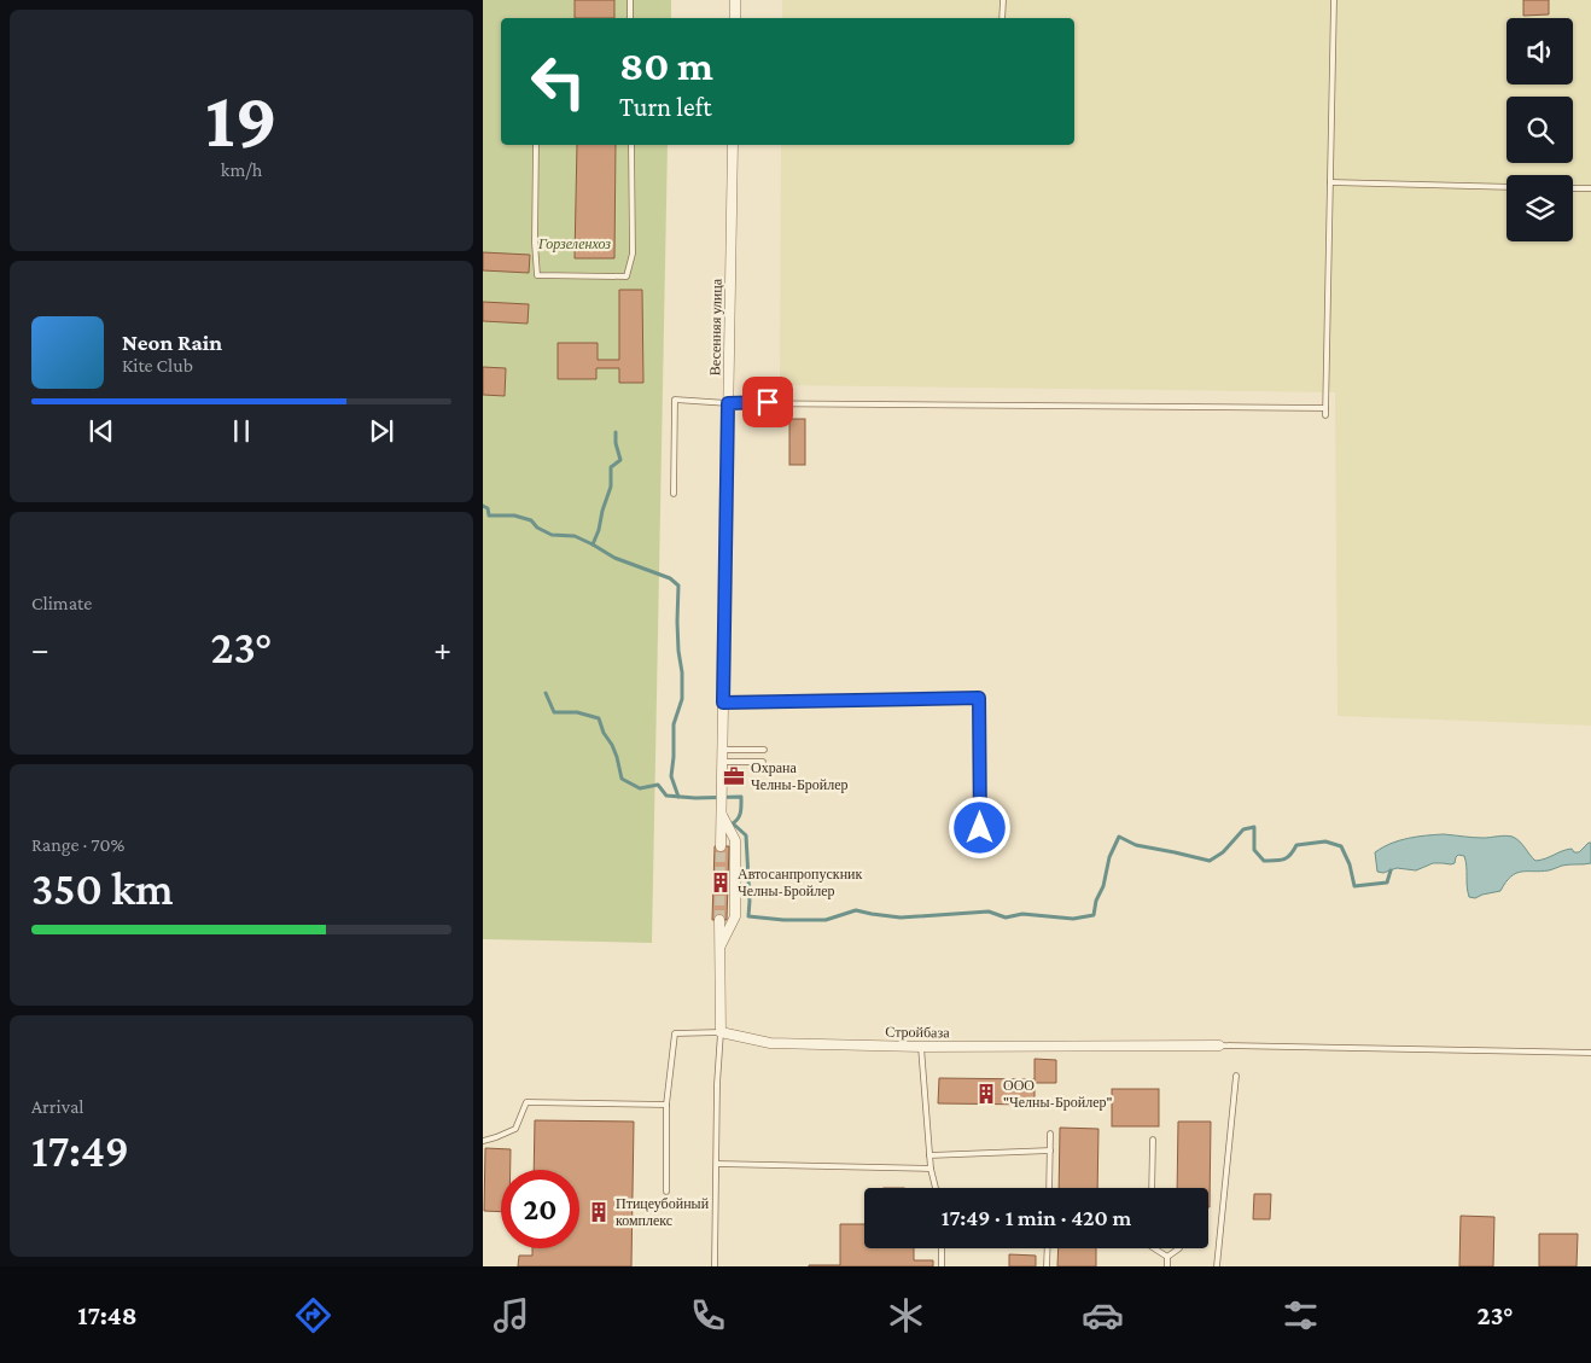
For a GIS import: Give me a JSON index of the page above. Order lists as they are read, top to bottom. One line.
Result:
{"streets":{"street":["Весенняя улица","Стройбаза"]},"parks":["Горзеленхоз"],"places":{"office":["Охрана Челны-Бройлер"],"building":["Автосанпропускник Челны-Бройлер","ООО \"Челны-Бройлер\"","Птицеубойный комплекс"]},"page":{"tile":[["19","km/h"],"Climate",["Range · 70%","350 km"],["Arrival","17:49"]],"turn":["80 m","Turn left"],"song":["Neon Rain","Kite Club"],"heat":["−","23°","+"],"limit":"20","trip":"17:49 · 1 min · 420 m","tabs":["17:48","23°"]}}
